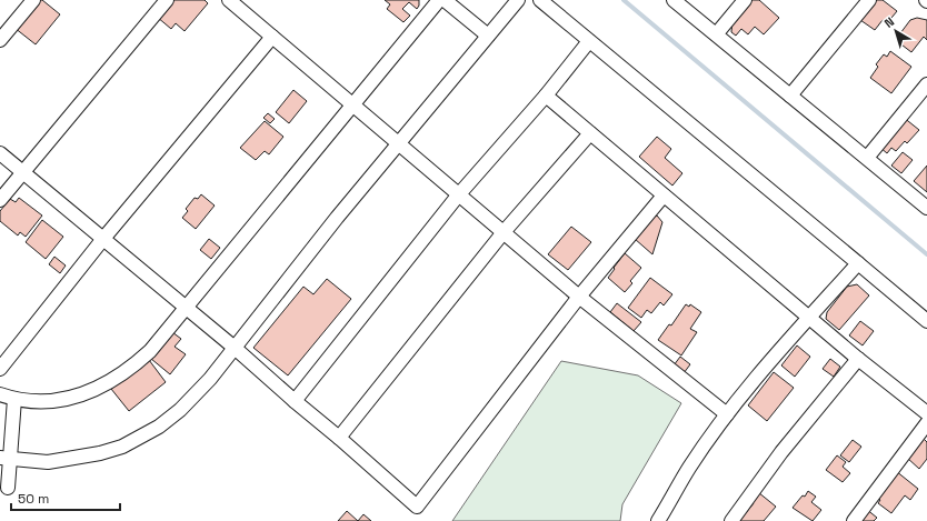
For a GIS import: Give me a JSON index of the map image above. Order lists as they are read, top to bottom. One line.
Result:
{"scale_bar":"50 m","north":"top left"}
